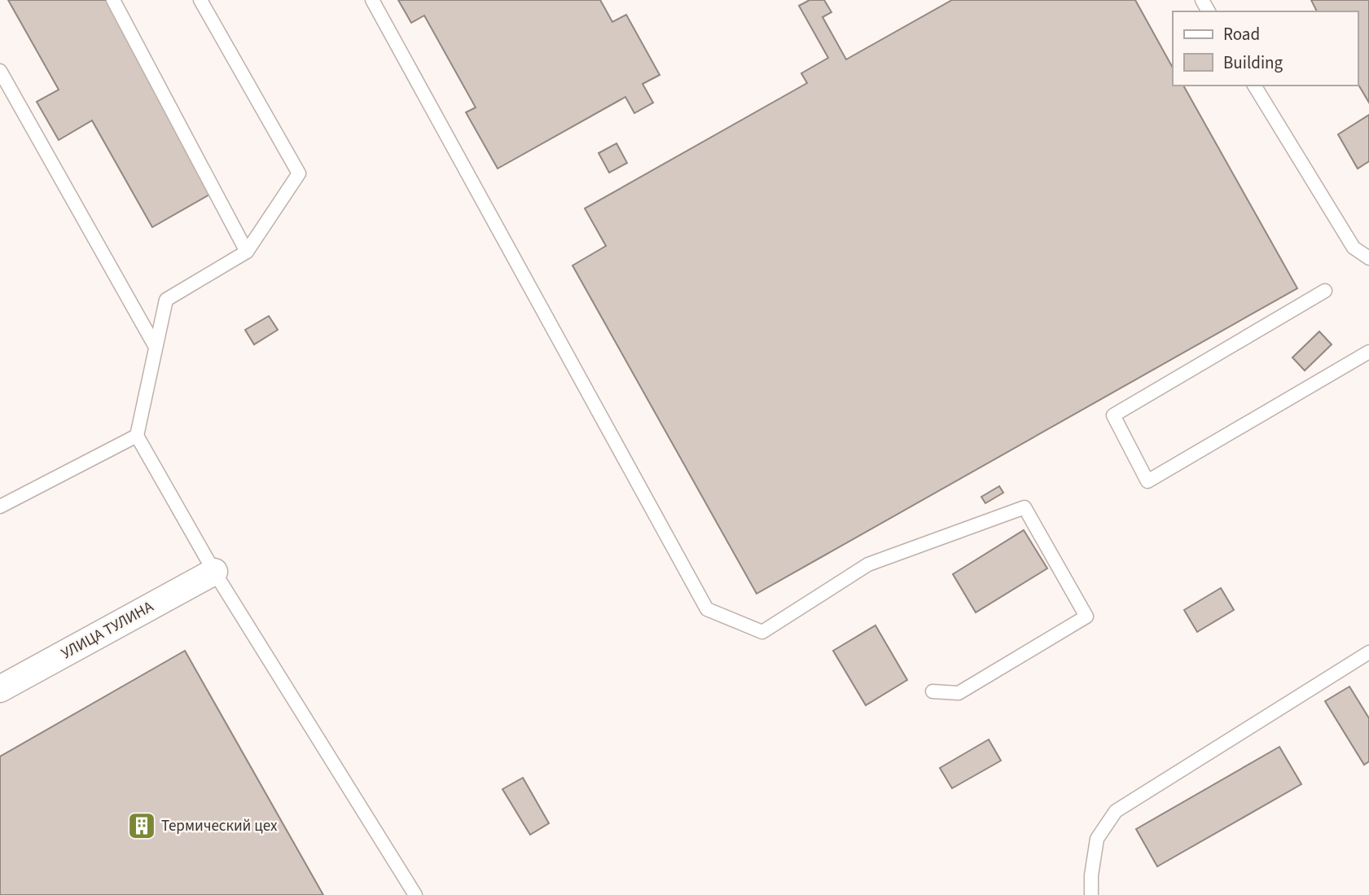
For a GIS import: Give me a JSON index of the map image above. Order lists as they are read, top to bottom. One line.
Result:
{"streets":{"street":["УЛИЦА ТУЛИНА"]},"places":{"building":["Термический цех"]},"legend":["Road","Building"]}
